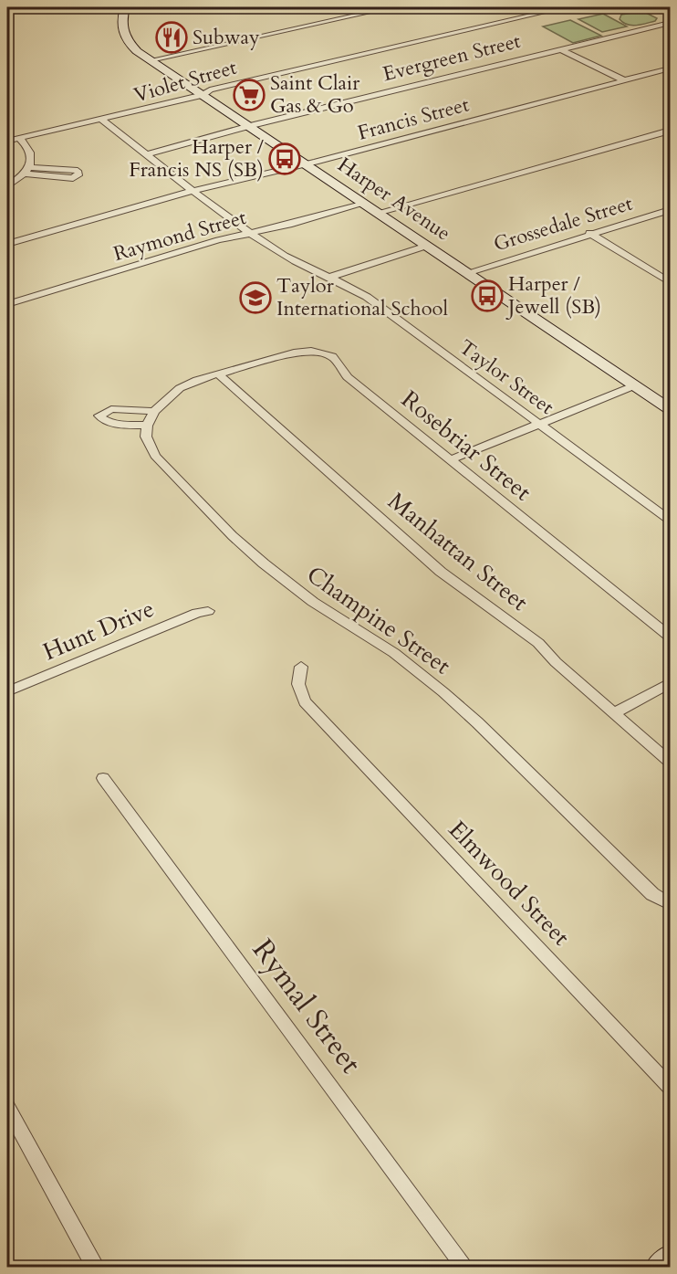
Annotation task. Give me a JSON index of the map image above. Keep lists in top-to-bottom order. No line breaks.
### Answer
{"streets":{"main road":["Harper Avenue"],"street":["Evergreen Street","Violet Street","Francis Street","Grossedale Street","Raymond Street","Taylor Street","Rosebriar Street","Manhattan Street","Champine Street","Hunt Drive","Elmwood Street","Rymal Street"]},"crossings":[["Evergreen Street","Harper Avenue"],["Evergreen Street","Taylor Street"],["Violet Street","Harper Avenue"],["Violet Street","Taylor Street"],["Francis Street","Harper Avenue"],["Francis Street","Taylor Street"],["Harper Avenue","Grossedale Street"],["Harper Avenue","Raymond Street"],["Raymond Street","Taylor Street"],["Rosebriar Street","Manhattan Street"]],"places":{"restaurant":["Subway"],"supermarket":["Saint Clair Gas & Go"],"bus stop":["Harper / Francis NS (SB)","Harper / Jewell (SB)"],"school or university":["Taylor International School"]}}
